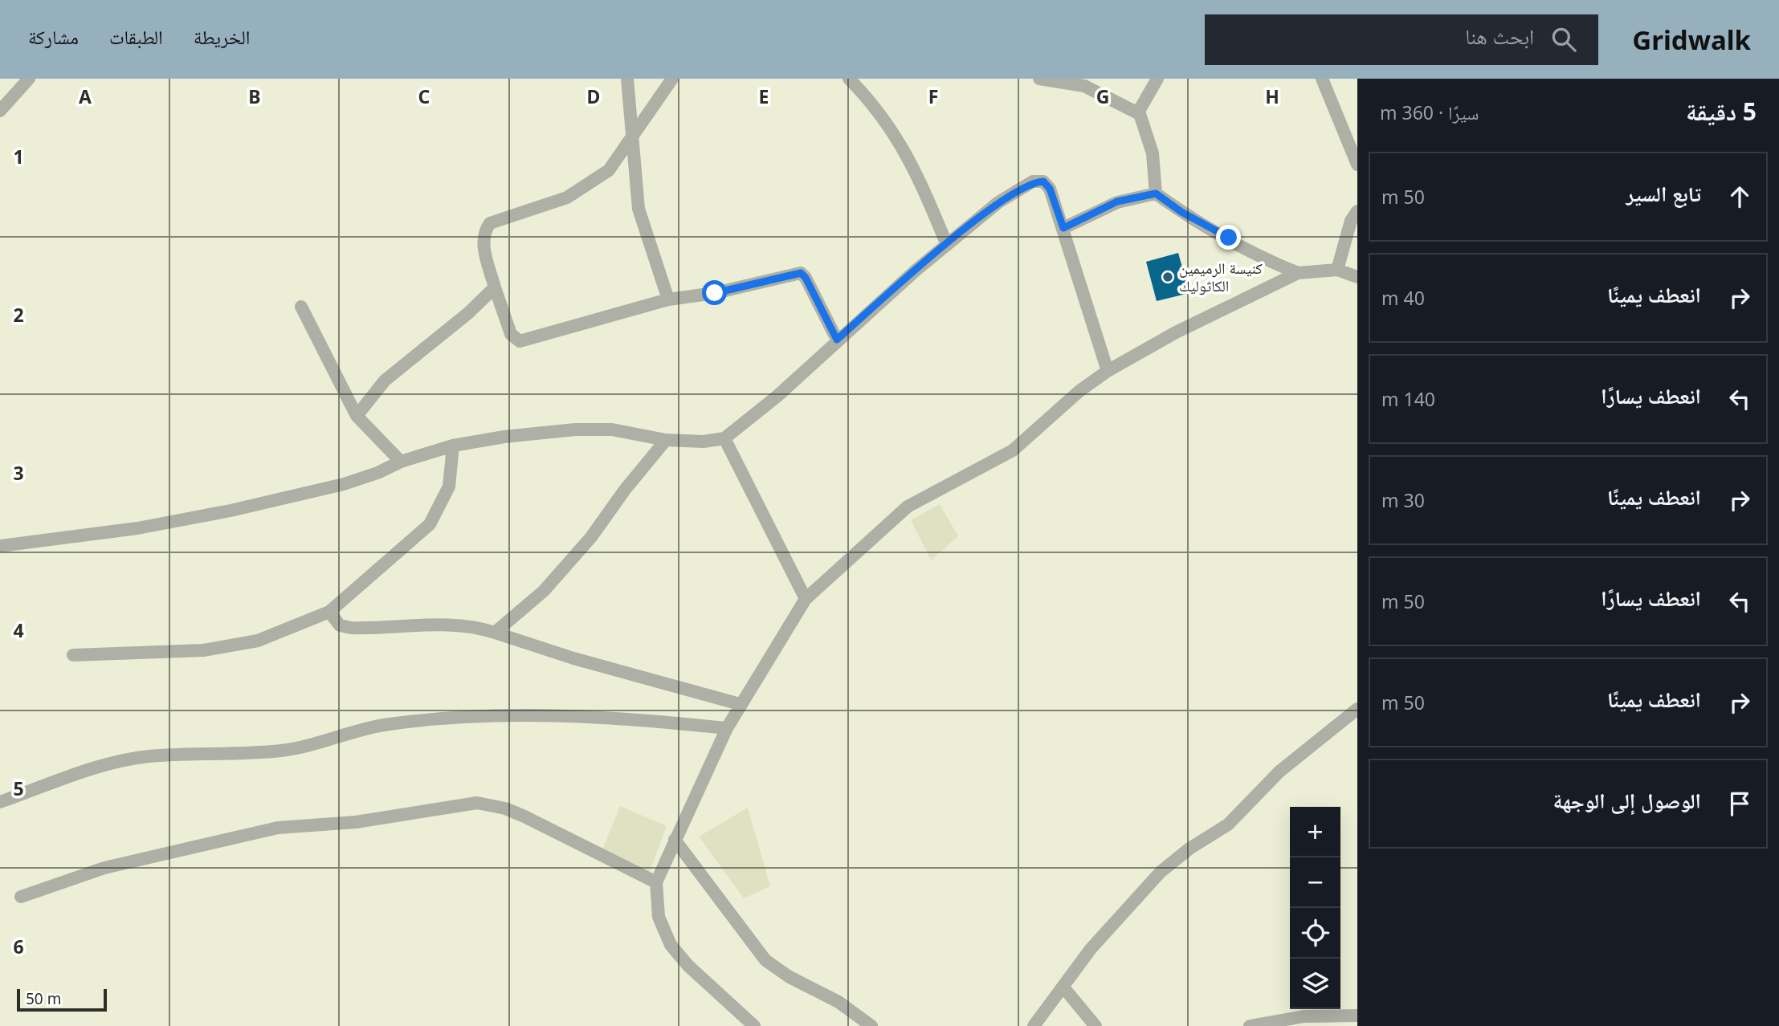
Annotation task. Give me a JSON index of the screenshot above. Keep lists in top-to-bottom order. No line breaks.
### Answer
{"places":["كنيسة الرميمين الكاثوليك"],"scale_bar":"50 m","page":{"header":"Gridwalk","search":"ابحث هنا","nav":["الخريطة","الطبقات","مشاركة"],"heading":["5 دقيقة","سيرًا · 360 m"],"list":[["تابع السير","50 m"],["انعطف يمينًا","40 m"],["انعطف يسارًا","140 m"],["انعطف يمينًا","30 m"],["انعطف يسارًا","50 m"],["انعطف يمينًا","50 m"],"الوصول إلى الوجهة"],"map_buttons":["+","−"],"scale":"50 m"},"grid":{"columns":["A","B","C","D","E","F","G","H"],"rows":["1","2","3","4","5","6"]}}
